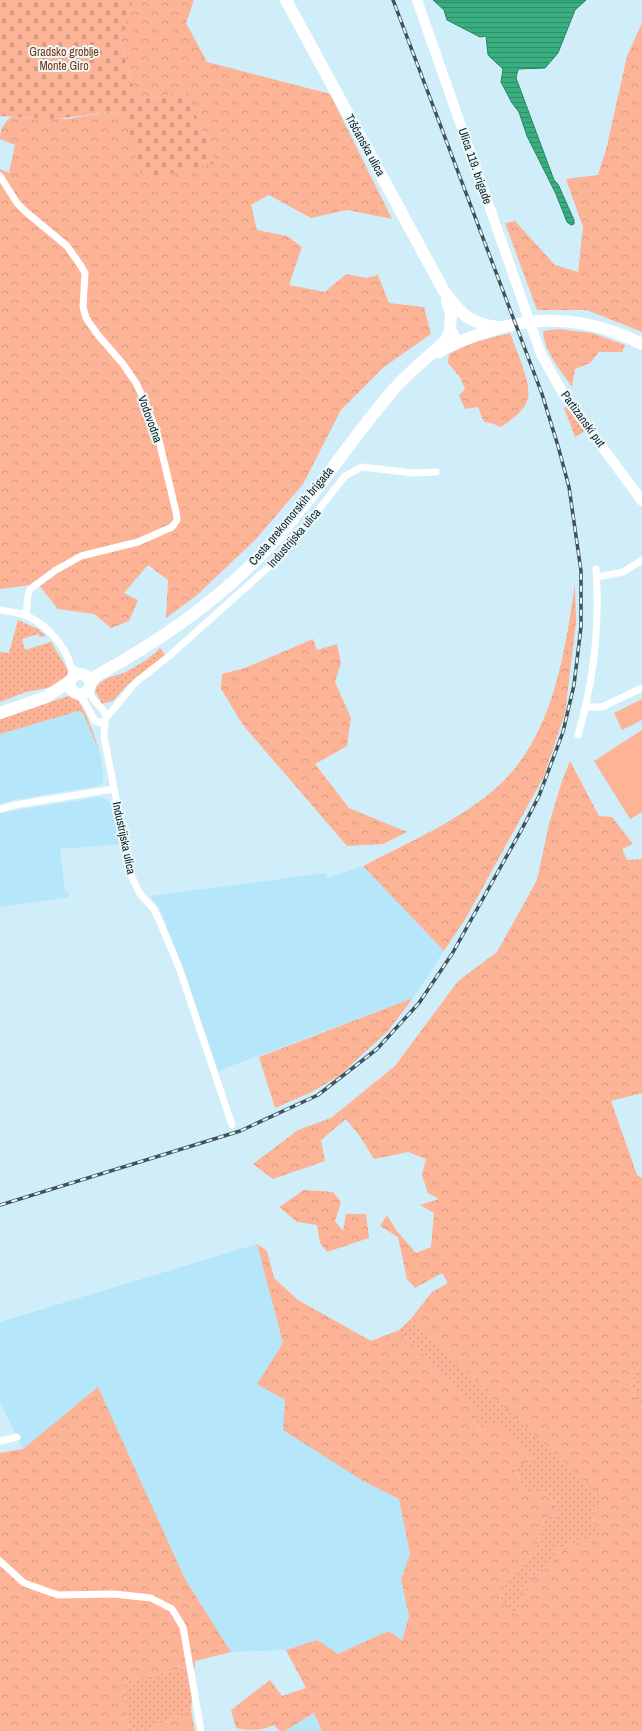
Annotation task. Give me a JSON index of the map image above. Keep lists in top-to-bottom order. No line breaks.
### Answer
{"streets":{"main road":["Tršćanska ulica","Ulica 119. brigade","Partizanski put","Cesta prekomorskih brigada"],"street":["Vodovodna","Industrijska ulica"]},"crossings":[["Ulica 119. brigade","Partizanski put"],["Cesta prekomorskih brigada","Industrijska ulica"]],"parks":["Gradsko groblje Monte Giro"]}
